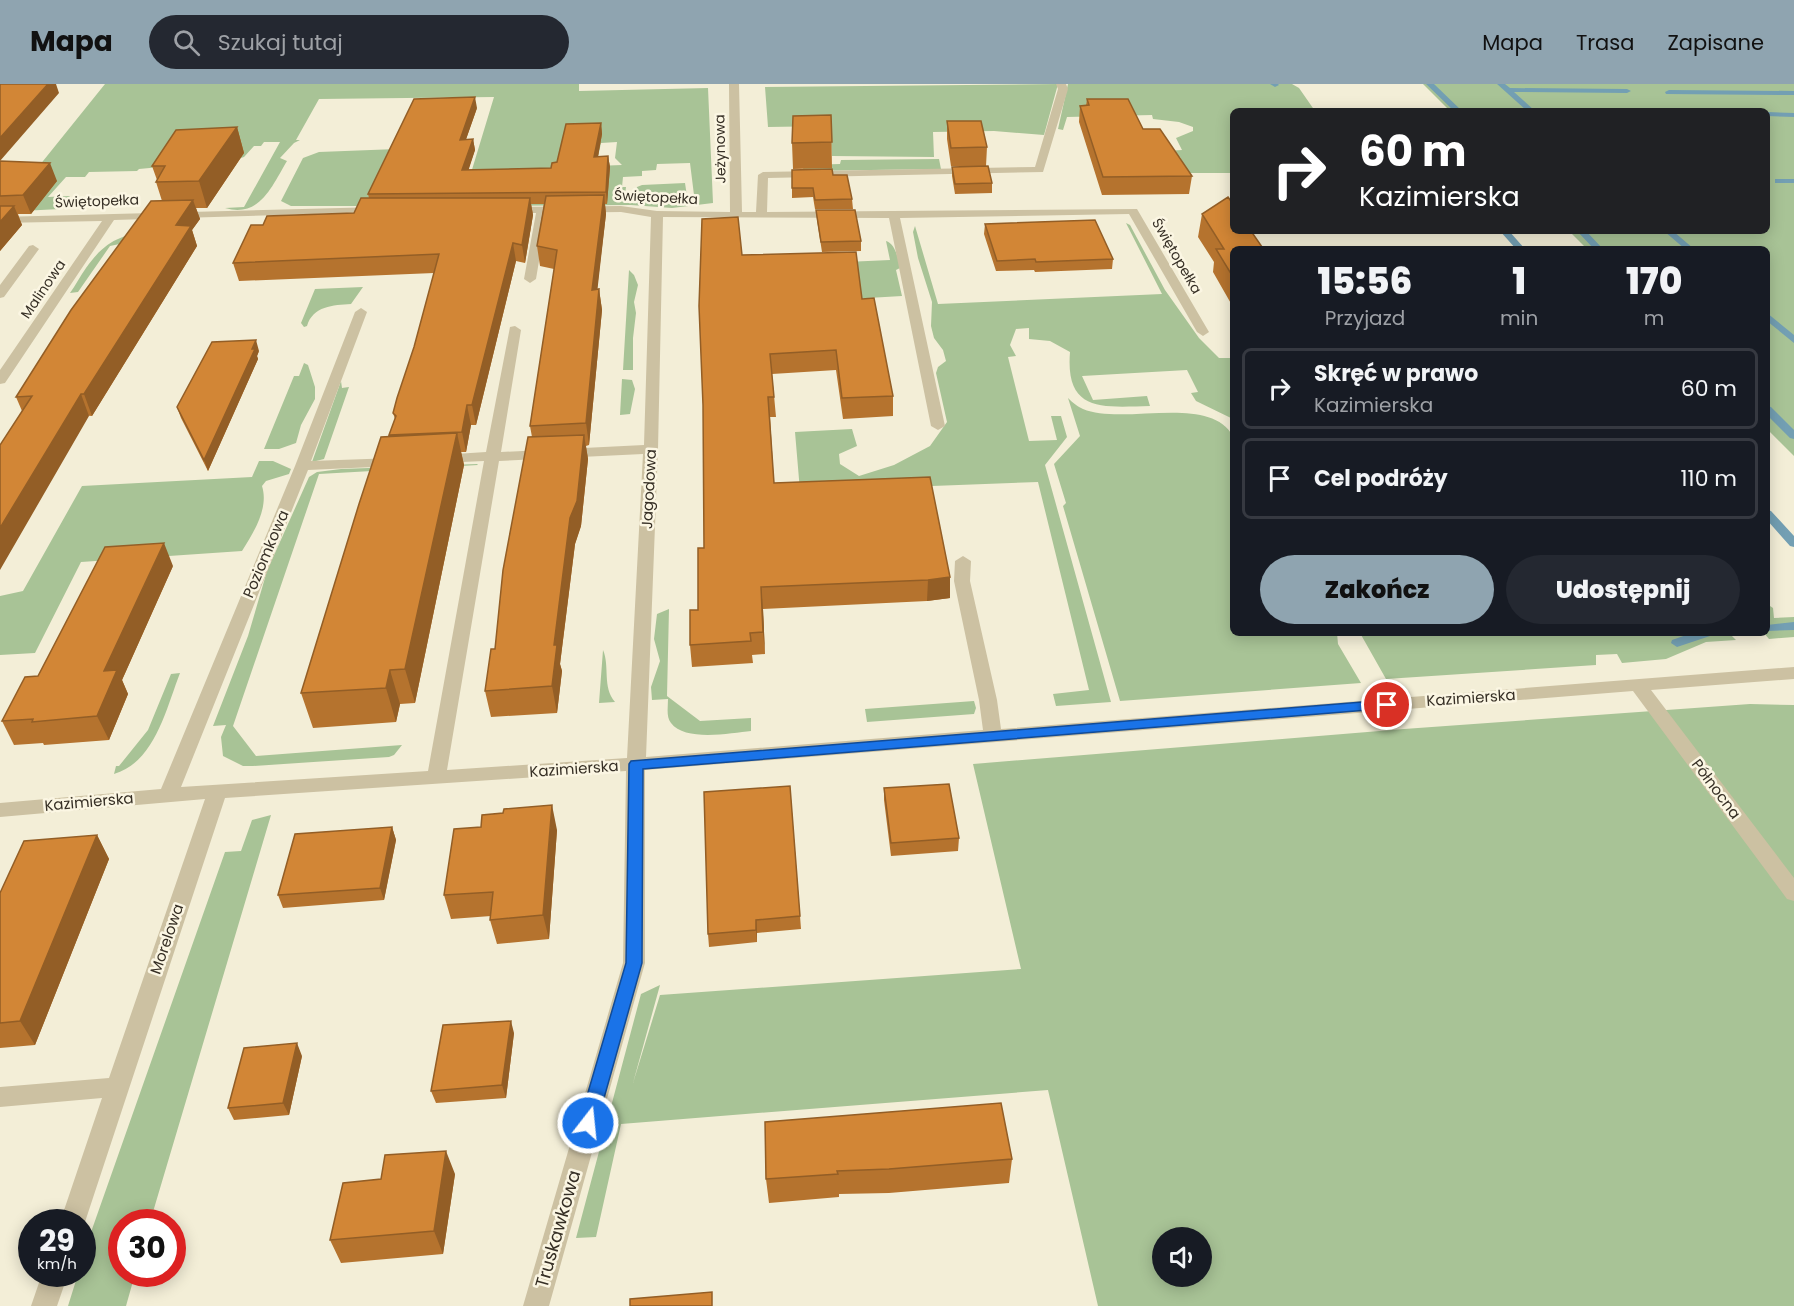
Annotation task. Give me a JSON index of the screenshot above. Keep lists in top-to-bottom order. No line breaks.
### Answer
{"streets":{"street":["Jeżynowa","Świętopełka","Malinowa","Jagodowa","Poziomkowa","Kazimierska","Północna","Morelowa","Truskawkowa"]},"crossings":[["Jeżynowa","Świętopełka"],["Świętopełka","Malinowa"],["Świętopełka","Jagodowa"],["Jagodowa","Kazimierska"],["Jagodowa","Truskawkowa"],["Poziomkowa","Kazimierska"],["Kazimierska","Północna"],["Kazimierska","Morelowa"],["Kazimierska","Truskawkowa"]],"page":{"header":"Mapa","search":"Szukaj tutaj","nav":["Mapa","Trasa","Zapisane"],"turn":["60 m","Kazimierska"],"eta":["15:56","Przyjazd","1","min","170","m"],"list":[{"name":"Skręć w prawo","note":"Kazimierska","value":"60 m"},{"name":"Cel podróży","value":"110 m"}],"buttons":["Zakończ","Udostępnij"],"speed":"29 km/h","limit":"30"}}
